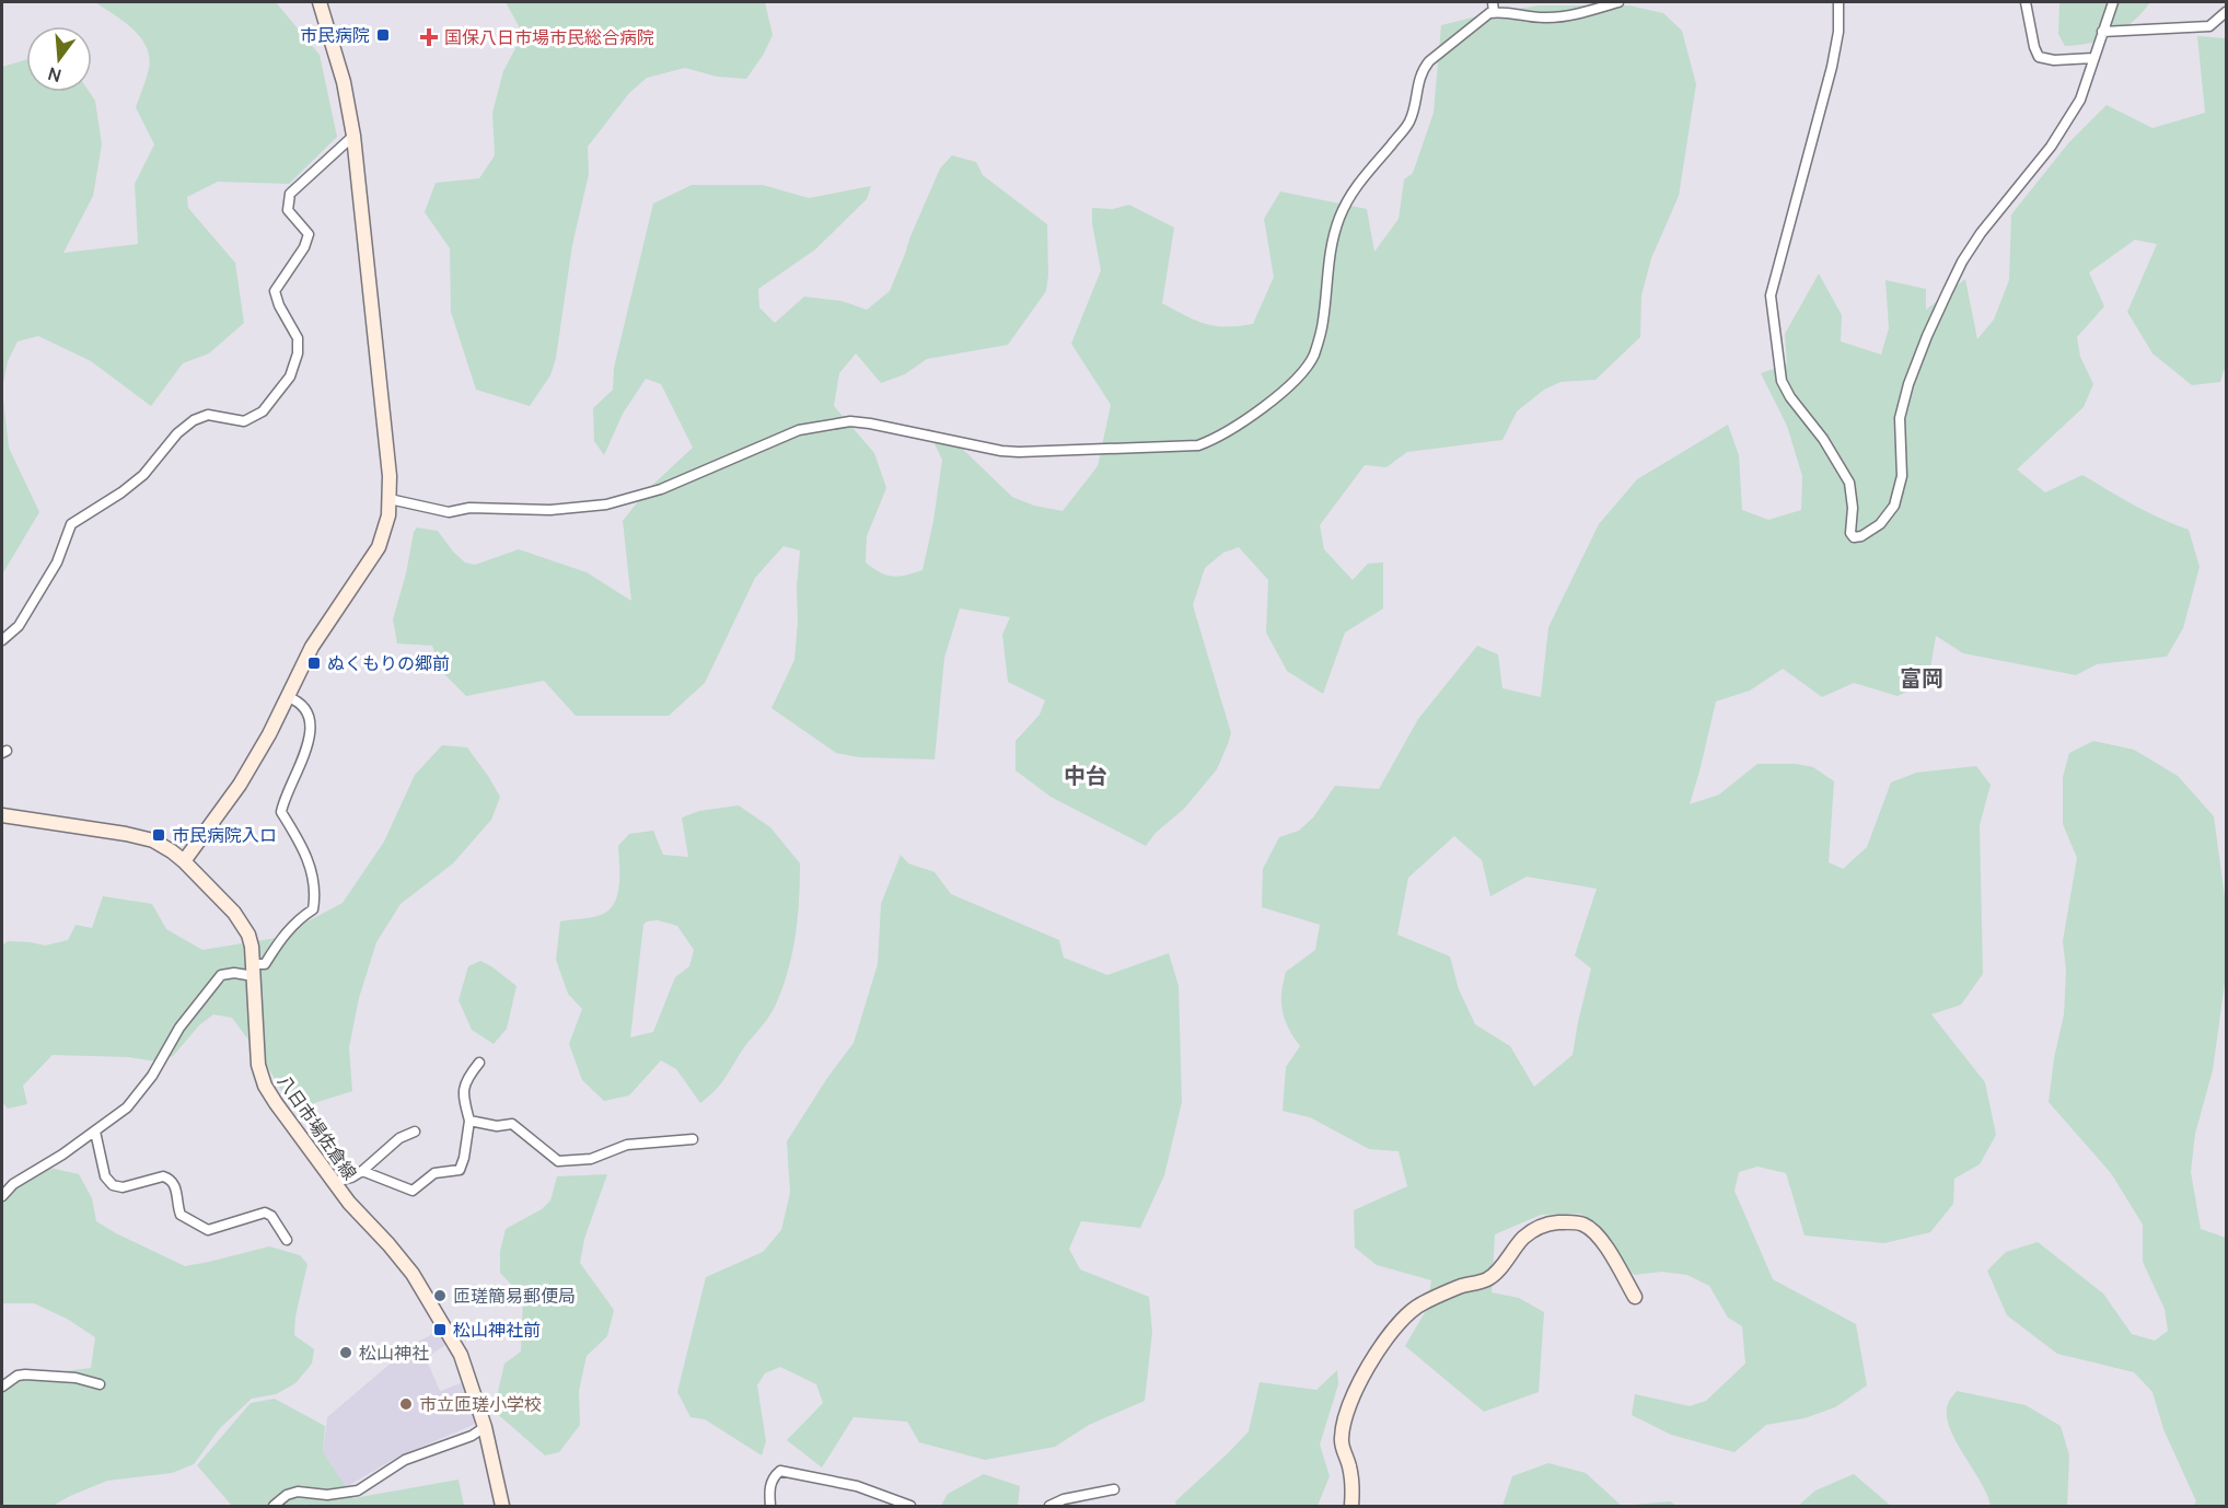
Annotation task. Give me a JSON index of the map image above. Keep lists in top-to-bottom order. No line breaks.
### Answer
{"streets":{"street":["八日市場佐倉線"]},"districts":["富岡","中台"],"places":{"transit":["市民病院","ぬくもりの郷前","市民病院入ロ","松山神社前"],"health":["国保八日市場市民総合病院"],"other":["匝瑳簡易郵便局","松山神社","市立匝瑳小学校"]},"north":"bottom"}
